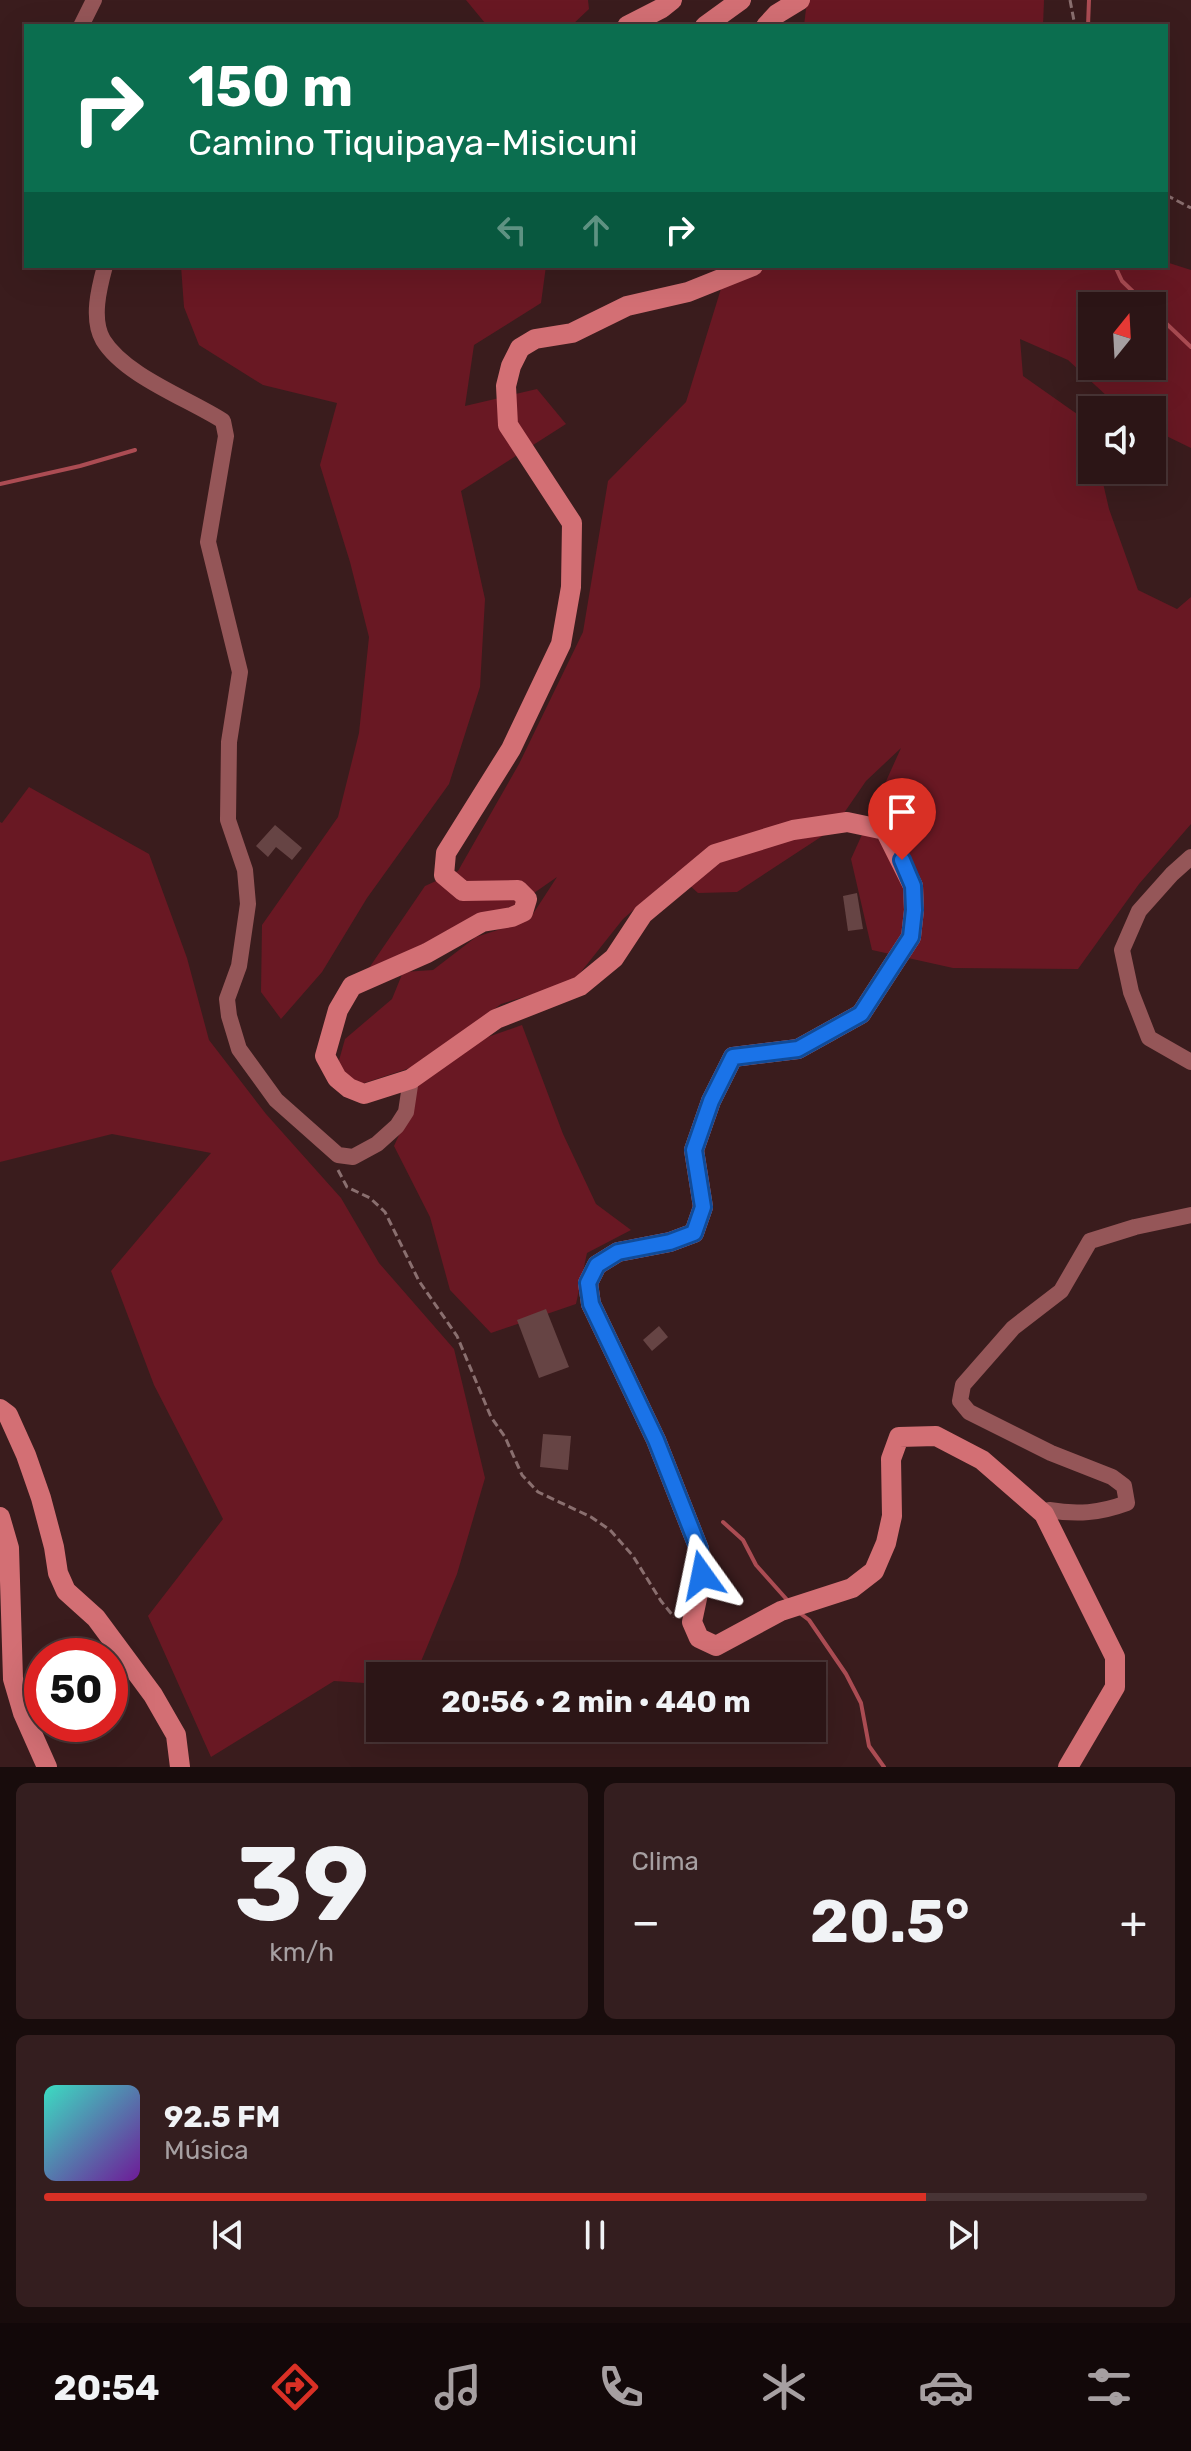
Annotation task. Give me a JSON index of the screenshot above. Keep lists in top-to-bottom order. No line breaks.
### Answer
{"north":"top","page":{"turn":["150 m","Camino Tiquipaya-Misicuni"],"limit":"50","trip":"20:56 · 2 min · 440 m","tile":[["39","km/h"],"Clima"],"heat":["−","20.5°","+"],"song":["92.5 FM","Música"],"tabs":"20:54"}}
